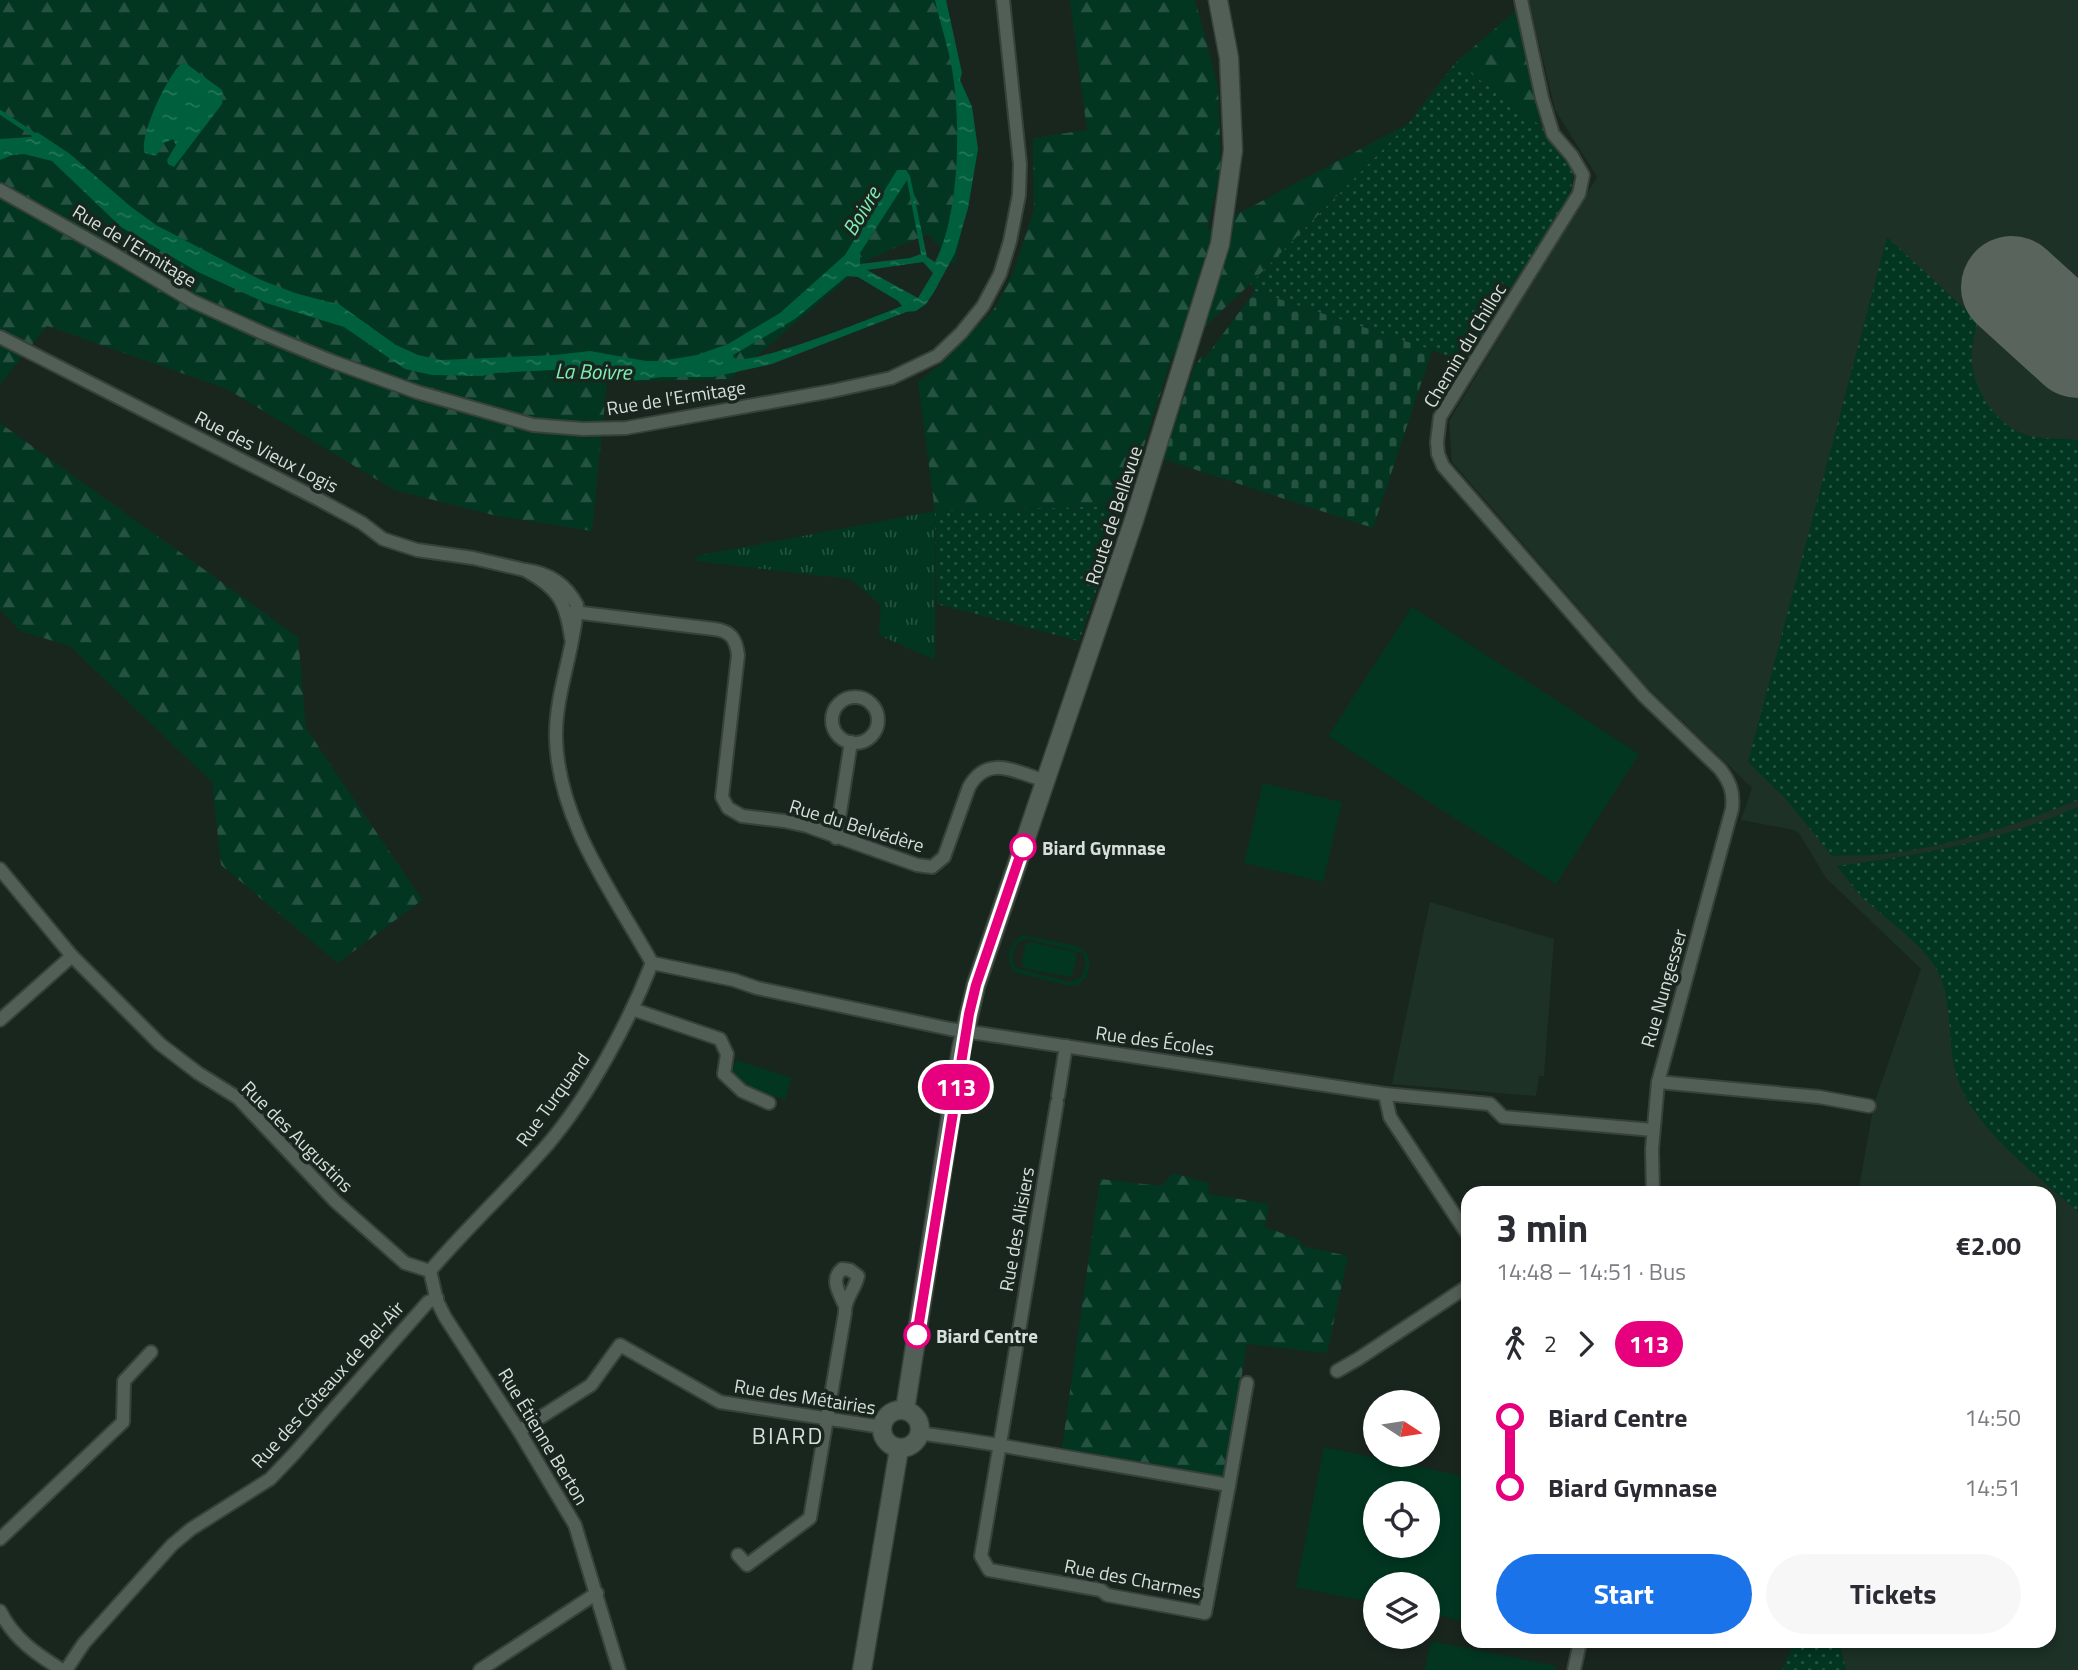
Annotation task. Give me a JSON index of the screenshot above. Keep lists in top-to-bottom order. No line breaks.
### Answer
{"streets":{"street":["Rue de l’Ermitage","Chemin du Chilloc","Rue des Vieux Logis","Route de Bellevue","Rue du Belvédère","Rue Nungesser","Rue des Écoles","Rue Turquand","Rue des Augustins","Rue des Alisiers","Rue des Côteaux de Bel-Air","Rue des Métairies","Rue Étienne Berton","Rue des Charmes"]},"crossings":[["Chemin du Chilloc","Rue Nungesser"],["Rue des Vieux Logis","Rue du Belvédère"],["Route de Bellevue","Rue du Belvédère"],["Route de Bellevue","Rue des Écoles"],["Route de Bellevue","Rue des Métairies"],["Rue Nungesser","Rue des Écoles"],["Rue des Écoles","Rue Turquand"],["Rue des Écoles","Rue des Alisiers"],["Rue Turquand","Rue des Augustins"],["Rue Turquand","Rue Étienne Berton"],["Rue des Augustins","Rue Étienne Berton"],["Rue des Alisiers","Rue des Charmes"],["Rue des Côteaux de Bel-Air","Rue Étienne Berton"],["Rue des Métairies","Rue Étienne Berton"]],"districts":["BIARD"],"water":["Boivre","La Boivre"],"places":["Biard Gymnase","Biard Centre"],"lines":["bus line 113"],"north":"right","page":{"on_map":"113","heading":["3 min","14:48 – 14:51 · Bus","€2.00"],"legs":["2","113"],"list":[{"name":"Biard Centre","value":"14:50"},{"name":"Biard Gymnase","value":"14:51"}],"buttons":["Start","Tickets"]}}
